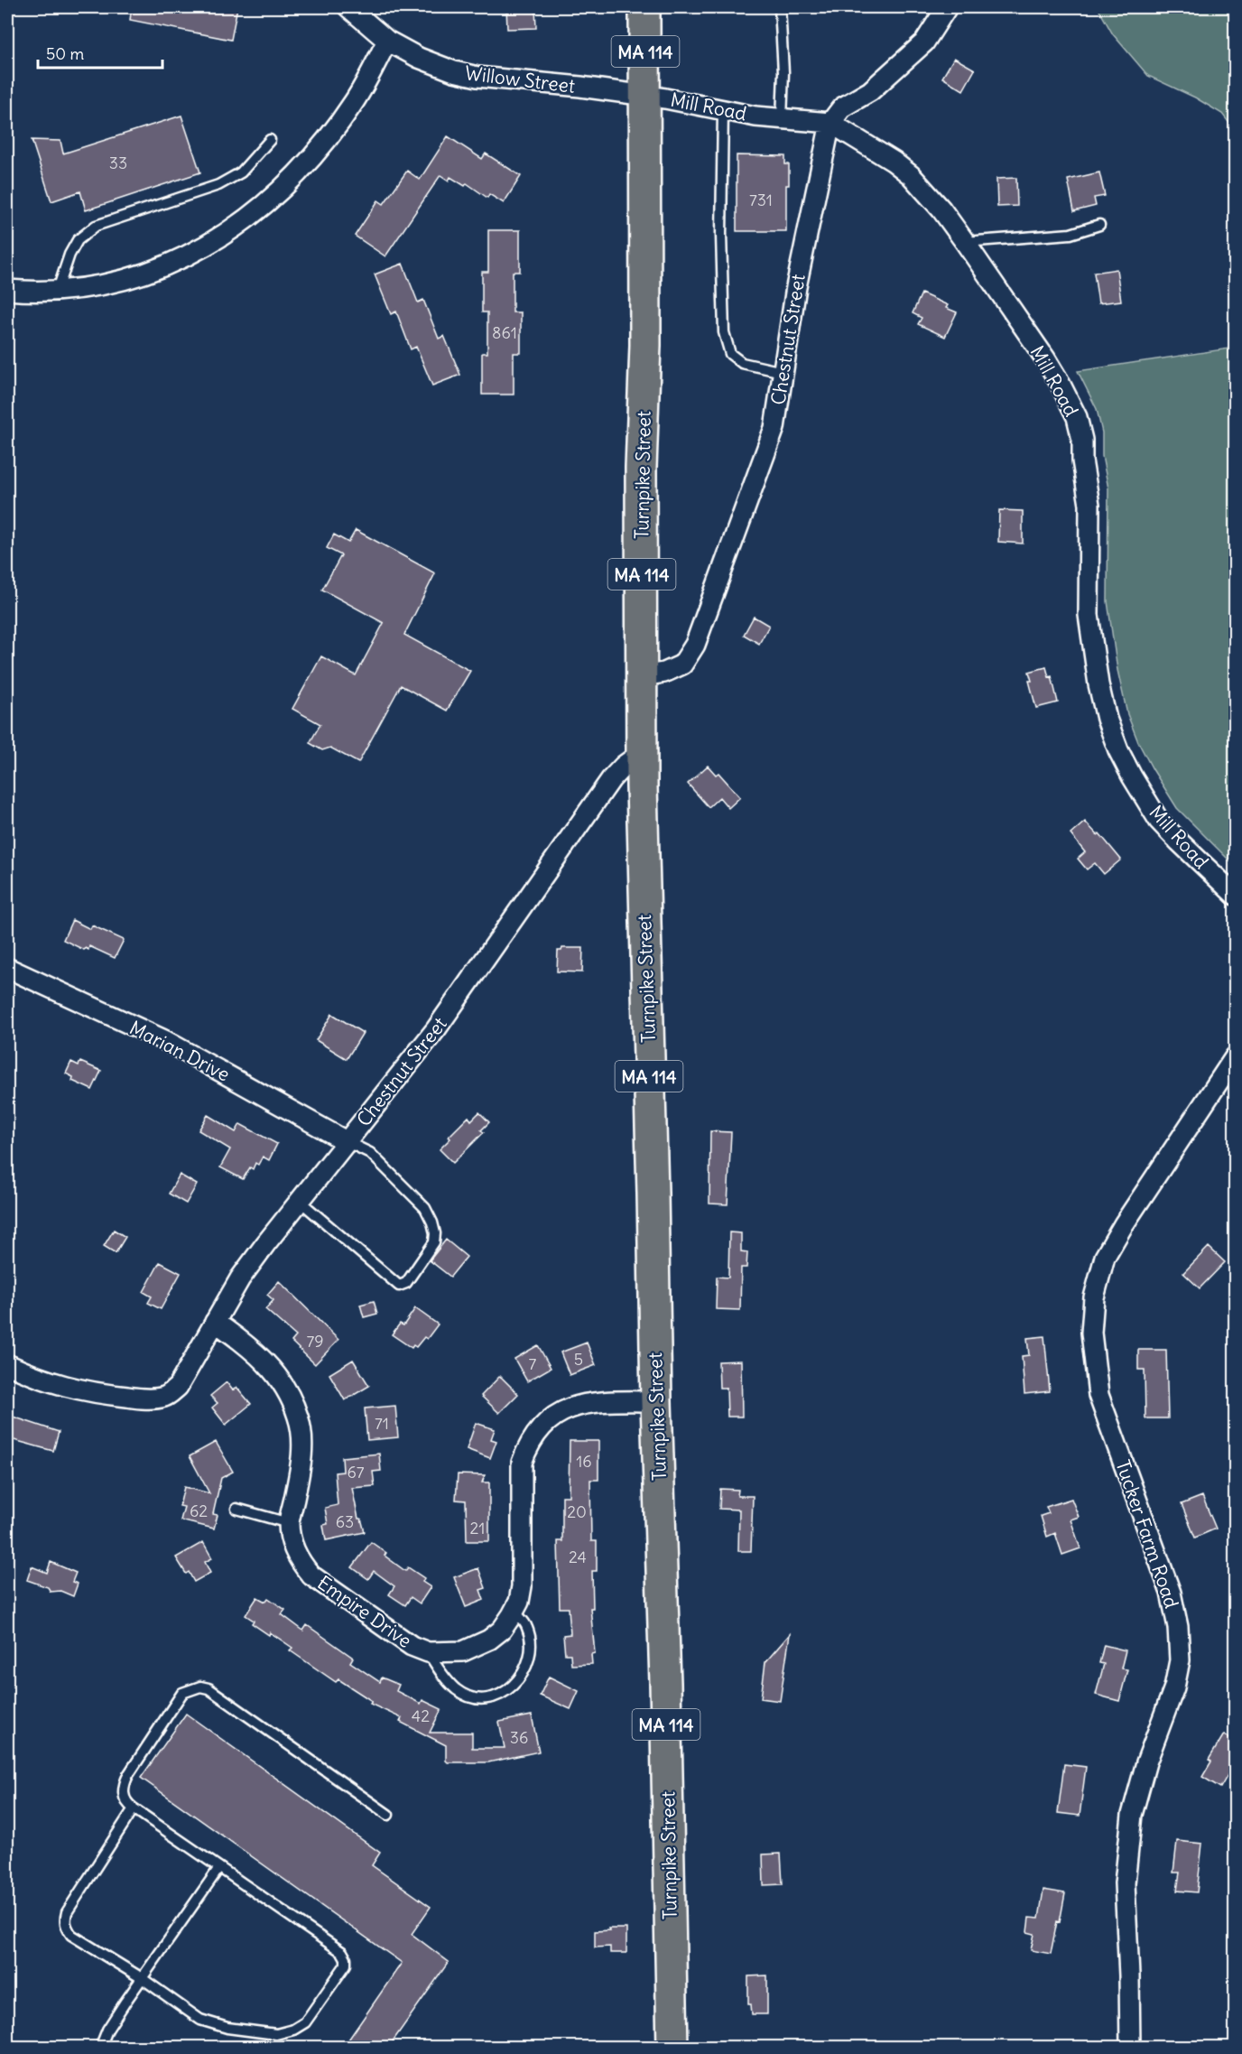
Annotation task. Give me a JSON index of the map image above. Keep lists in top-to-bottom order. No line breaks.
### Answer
{"streets":{"highway":["MA 114","Turnpike Street"],"street":["Willow Street","Mill Road","Chestnut Street","Marian Drive","Tucker Farm Road","Empire Drive"]},"crossings":[["Willow Street","Mill Road"],["Willow Street","Turnpike Street"],["Mill Road","Chestnut Street"],["Mill Road","Turnpike Street"],["Chestnut Street","Turnpike Street"],["Chestnut Street","Marian Drive"],["Chestnut Street","Empire Drive"],["Turnpike Street","Empire Drive"]],"house_numbers":["33","731","861","79","5","7","71","16","67","62","20","63","21","24","42","36"],"scale_bar":"50 m"}
